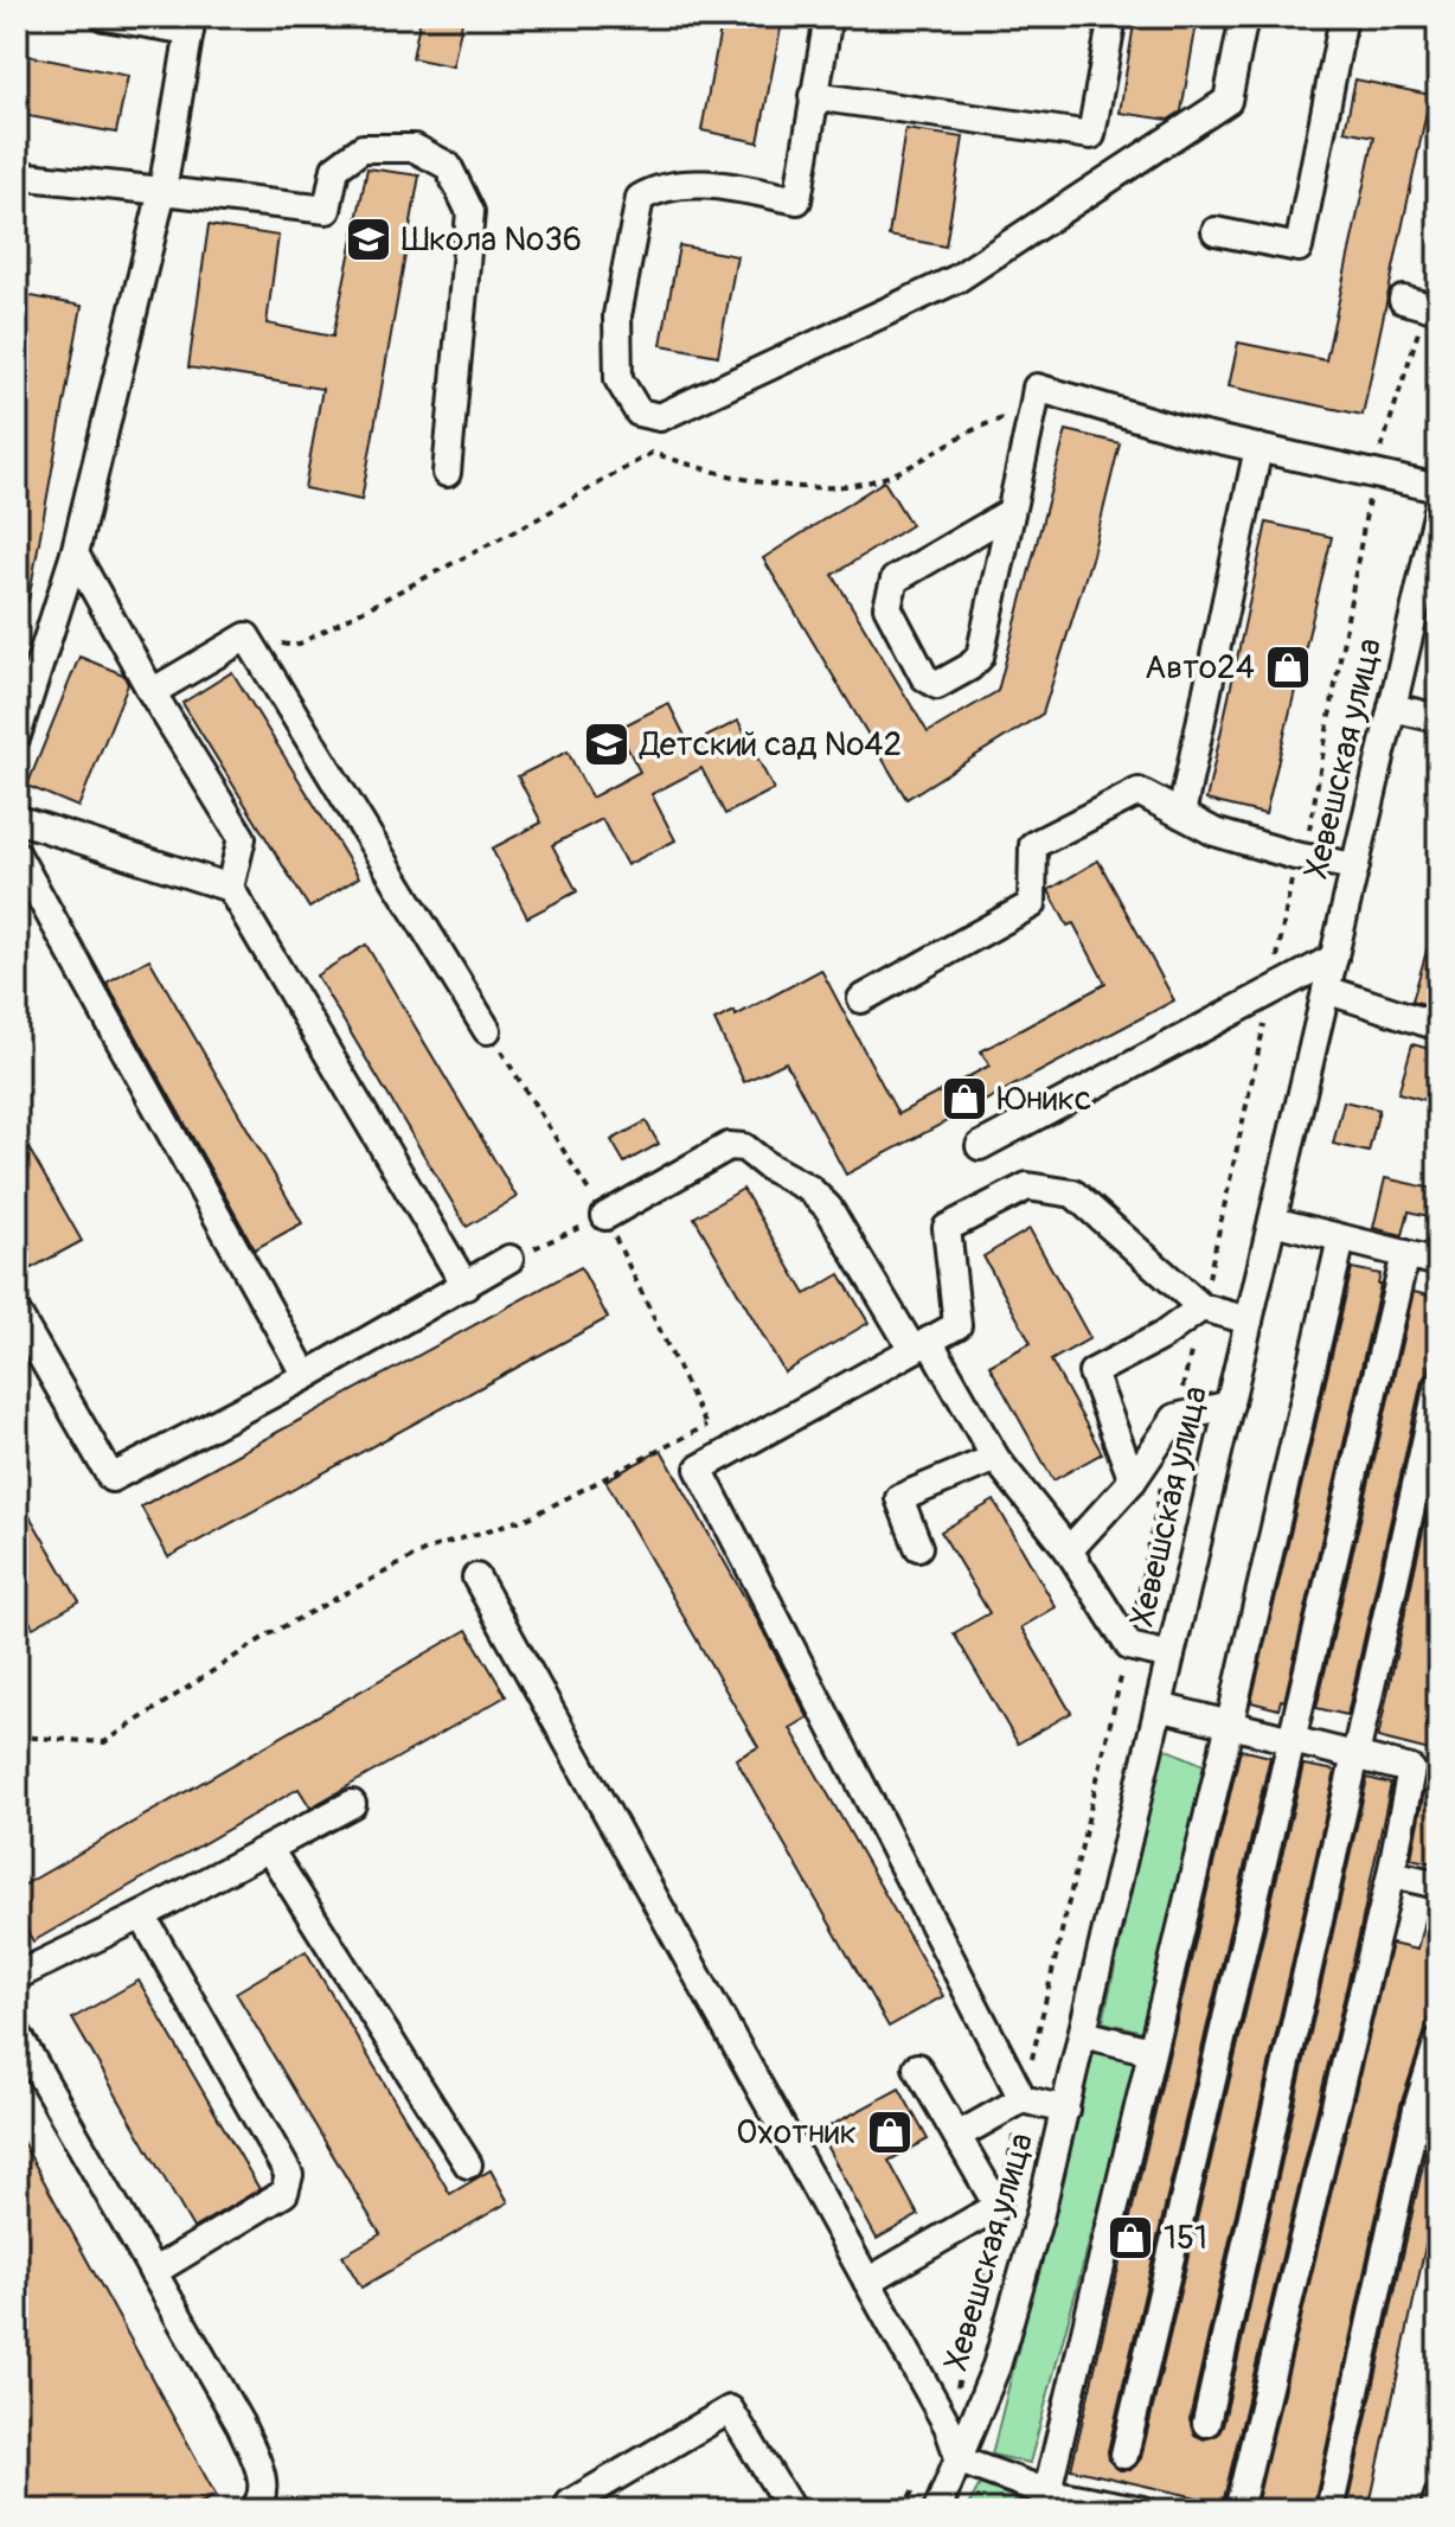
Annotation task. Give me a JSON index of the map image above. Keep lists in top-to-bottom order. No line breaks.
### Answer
{"streets":{"street":["Хевешская улица"]},"places":{"school or university":["Школа №36","Детский сад №42"],"shop":["Авто24","Юникс","Охотник","151"]}}
